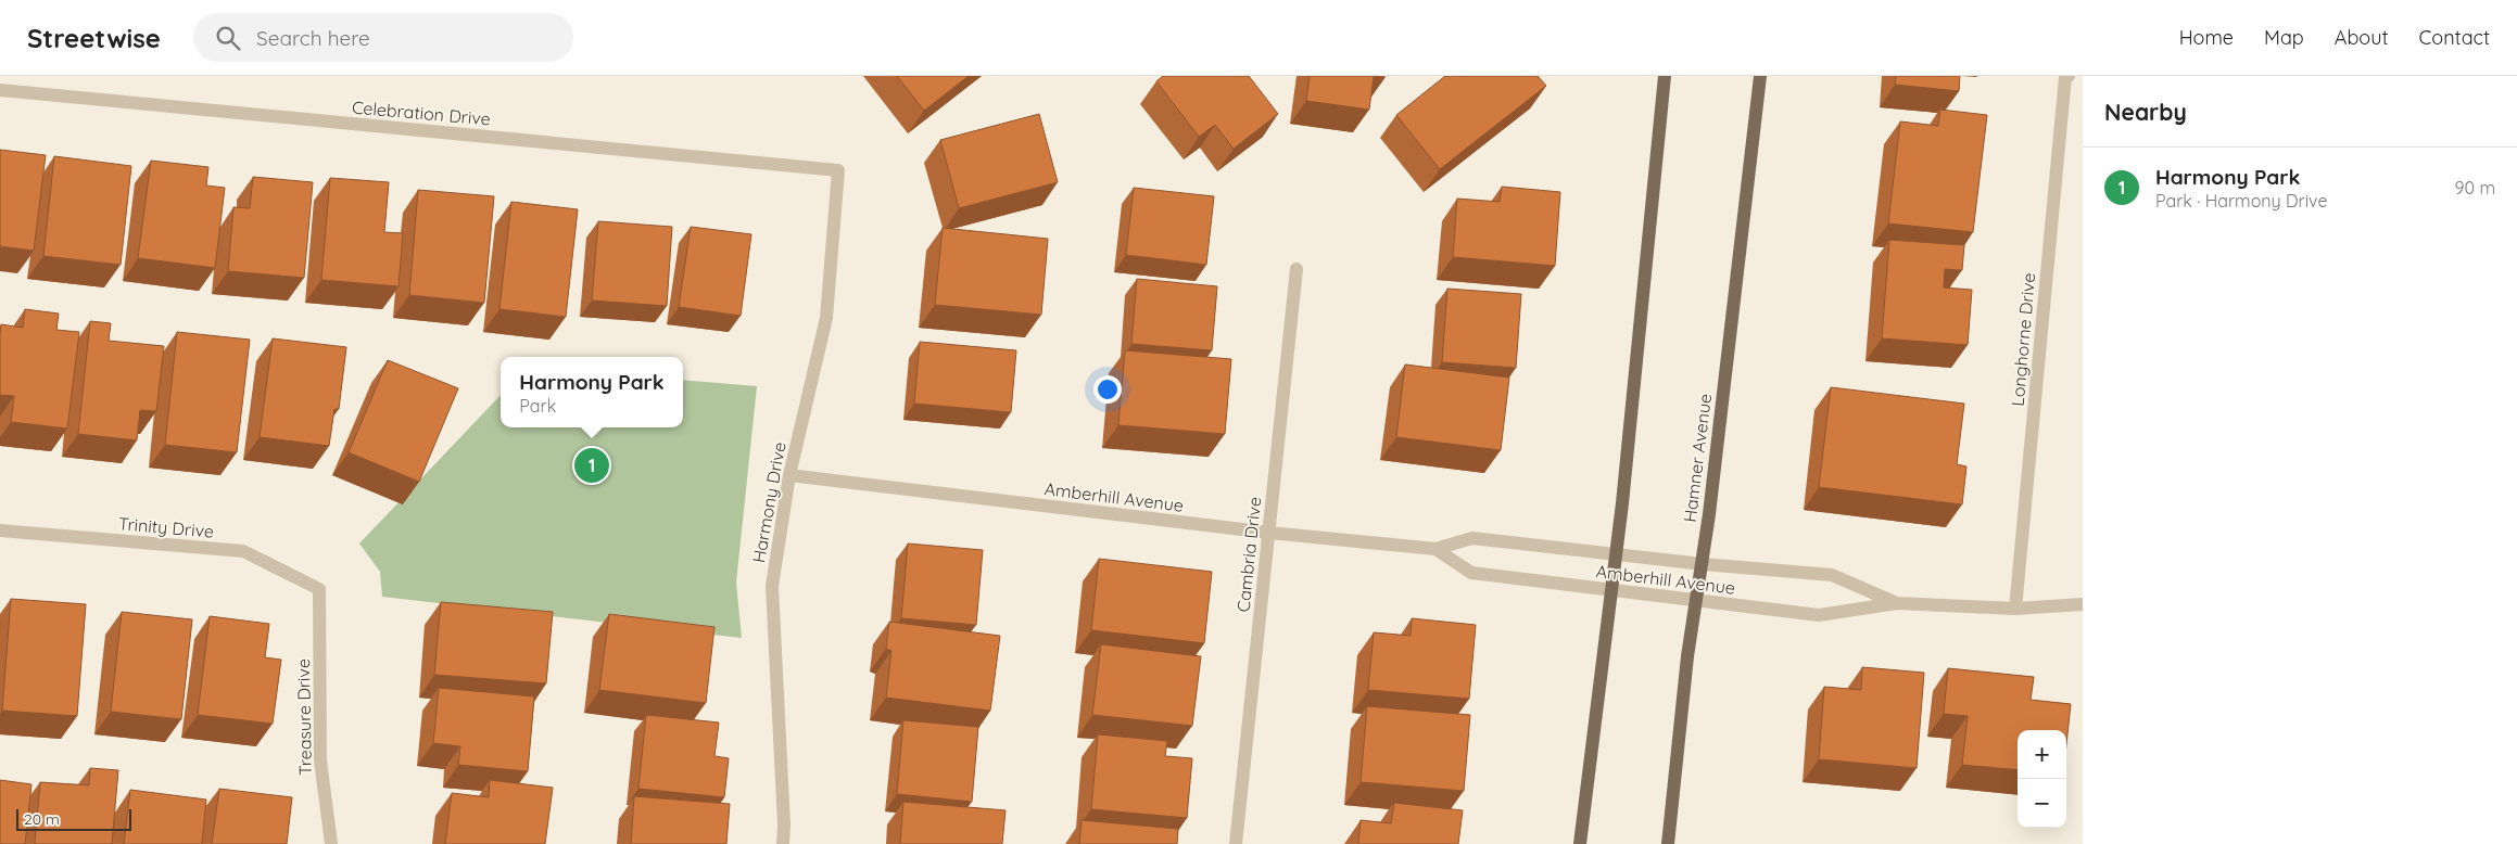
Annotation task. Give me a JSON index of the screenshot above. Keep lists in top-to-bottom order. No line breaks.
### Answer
{"streets":{"main road":["Hamner Avenue"],"street":["Celebration Drive","Longhorne Drive","Amberhill Avenue","Harmony Drive","Trinity Drive","Cambria Drive","Treasure Drive"]},"crossings":[["Celebration Drive","Harmony Drive"],["Longhorne Drive","Amberhill Avenue"],["Hamner Avenue","Amberhill Avenue"],["Amberhill Avenue","Harmony Drive"],["Amberhill Avenue","Cambria Drive"],["Trinity Drive","Treasure Drive"]],"scale_bar":"20 m","page":{"header":"Streetwise","search":"Search here","nav":["Home","Map","About","Contact"],"heading":"Nearby","list":[{"mark":"1","name":"Harmony Park","note":"Park · Harmony Drive","value":"90 m"}],"popup":["Harmony Park","Park"],"pins":"1","map_buttons":["+","−"],"scale":"20 m"}}
